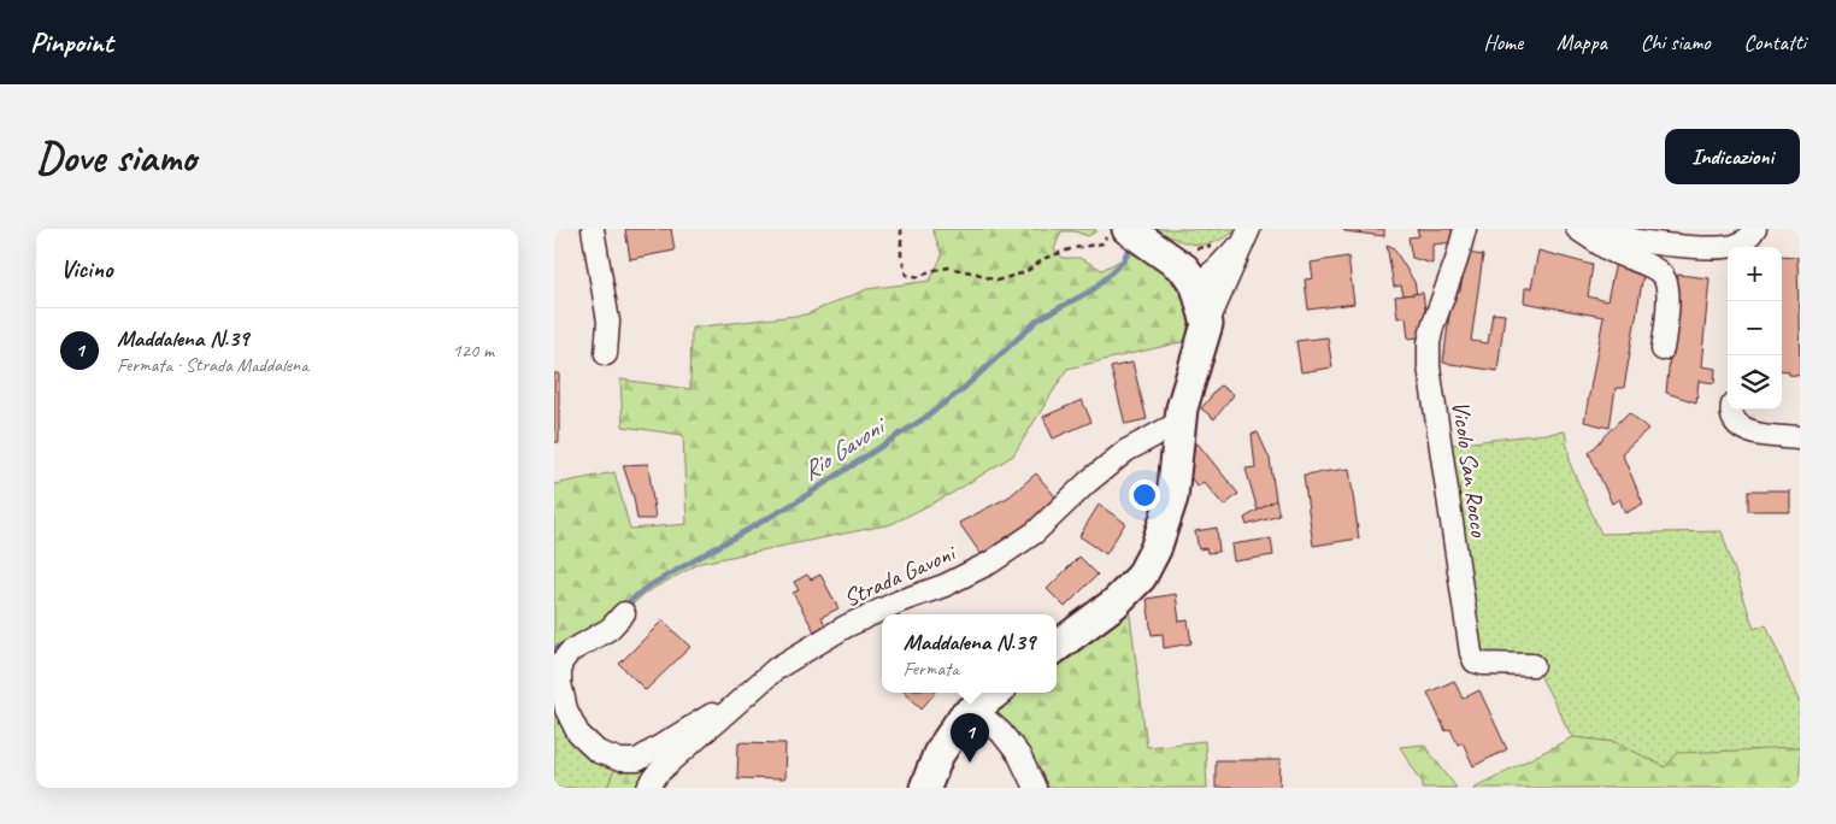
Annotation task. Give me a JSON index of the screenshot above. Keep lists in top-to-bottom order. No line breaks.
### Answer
{"streets":{"street":["Vicolo San Rocco","Strada Gavoni"]},"water":["Rio Gavoni"],"page":{"header":"Pinpoint","nav":["Home","Mappa","Chi siamo","Contatti"],"buttons":"Indicazioni","title":"Dove siamo","heading":"Vicino","map_buttons":["+","−"],"list":[{"mark":"1","name":"Maddalena N.39","note":"Fermata · Strada Maddalena","value":"120 m"}],"popup":["Maddalena N.39","Fermata"],"pins":"1"}}
